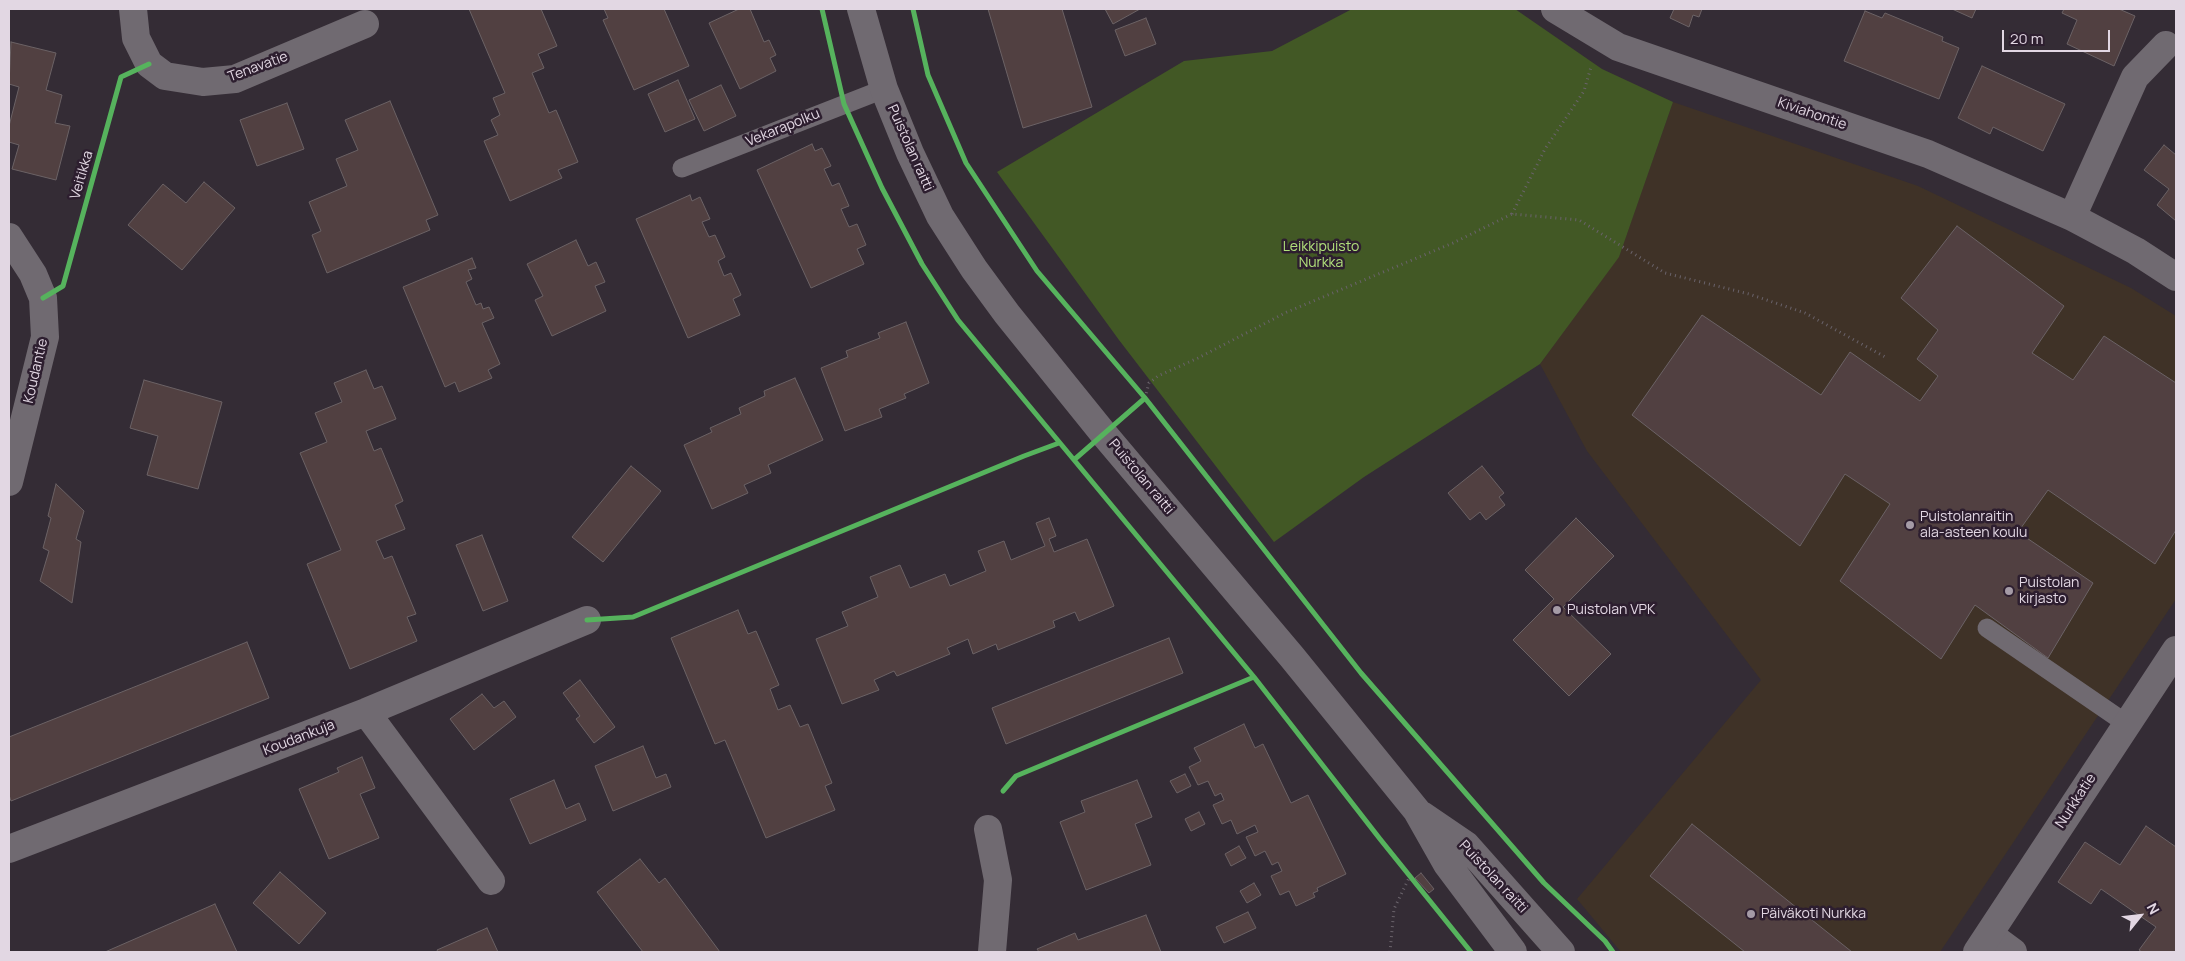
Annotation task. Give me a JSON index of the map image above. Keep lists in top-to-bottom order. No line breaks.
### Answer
{"streets":{"street":["Tenavatie","Kiviahontie","Puistolan raitti","Koudantie","Koudankuja","Nurkkatie"],"lane":["Vekarapolku"],"cycle path":["Veitikka"]},"crossings":[["Vekarapolku","Puistolan raitti"]],"parks":["Leikkipuisto Nurkka"],"places":["Puistolanraitin ala-asteen koulu","Puistolan kirjasto","Puistolan VPK","Päiväkoti Nurkka"],"scale_bar":"20 m","north":"top right"}
